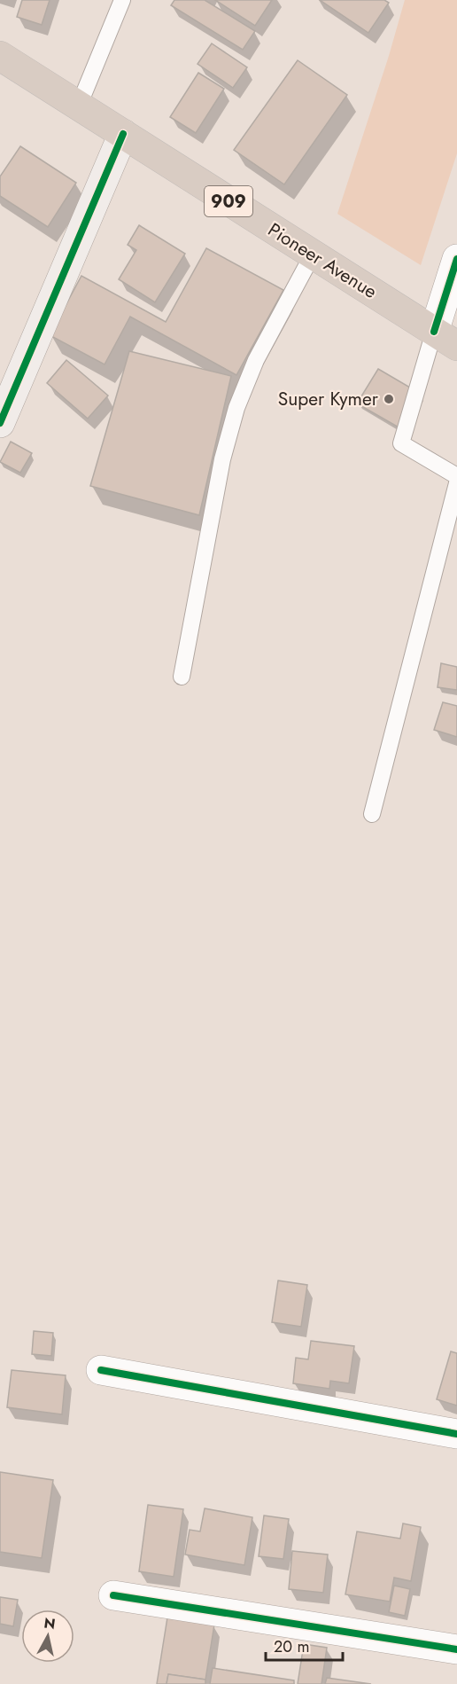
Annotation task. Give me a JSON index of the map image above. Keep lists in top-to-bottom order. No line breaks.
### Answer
{"streets":{"highway":["909","Pioneer Avenue"]},"places":["Super Kymer"],"scale_bar":"20 m","north":"top"}
